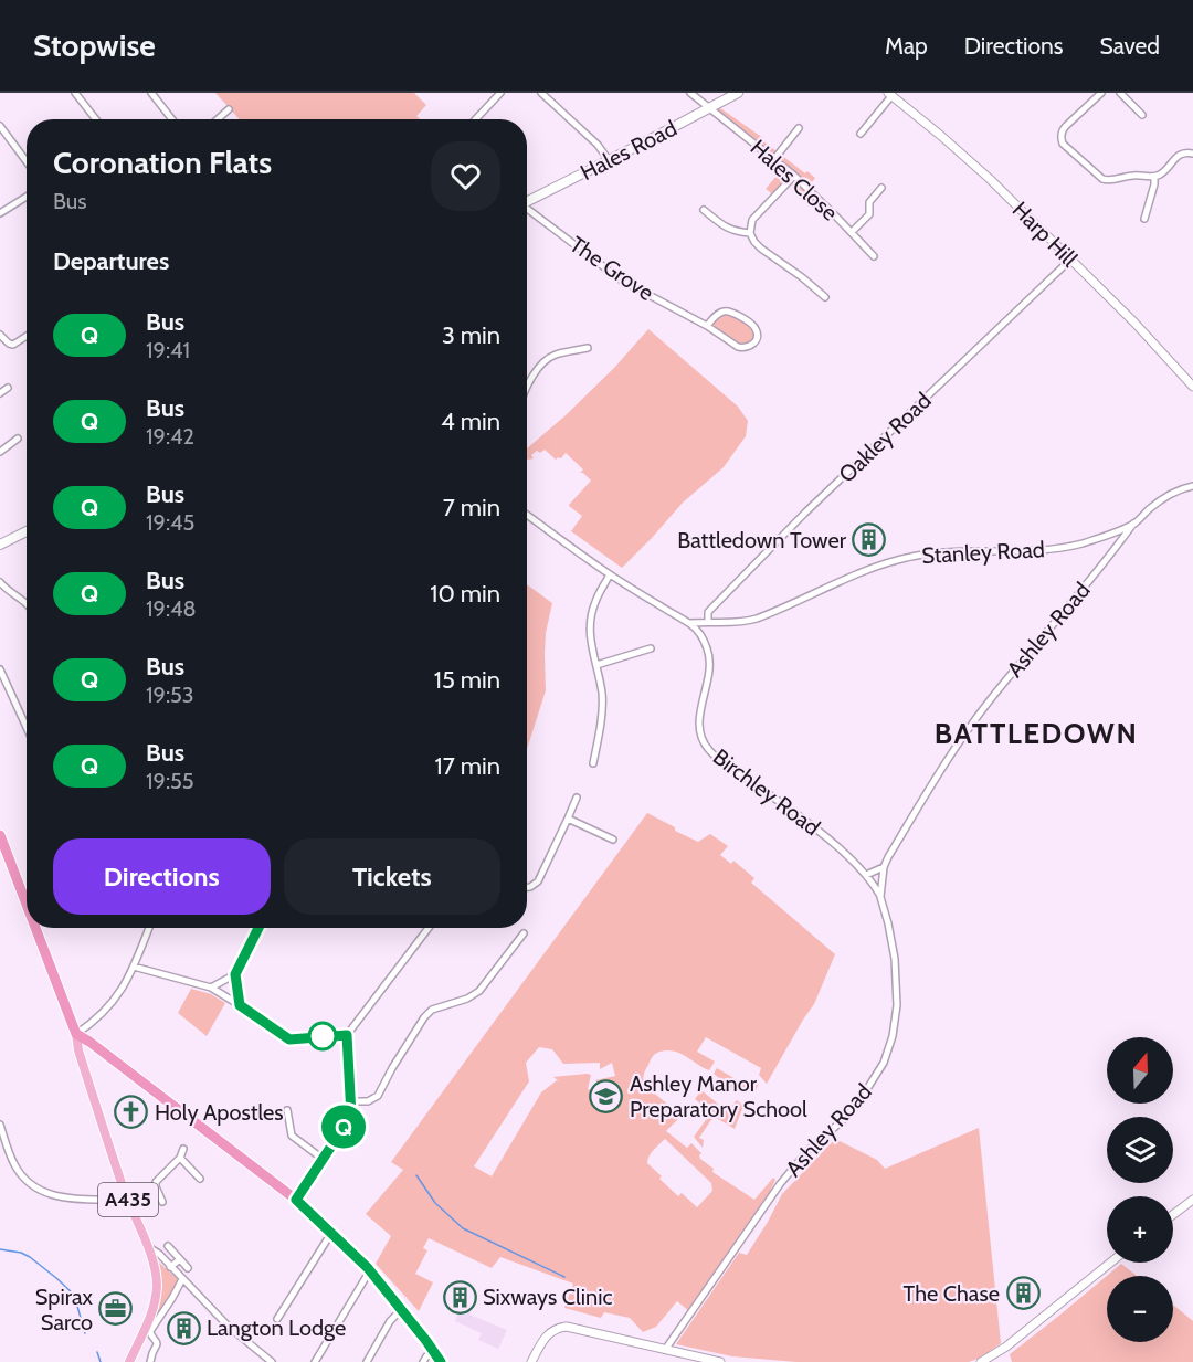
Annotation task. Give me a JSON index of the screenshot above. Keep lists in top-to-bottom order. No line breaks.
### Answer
{"streets":{"main road":["Hales Road","A435"],"street":["Hales Close","Harp Hill","The Grove","Oakley Road","Stanley Road","Ashley Road","Birchley Road"]},"crossings":[["Hales Road","Hales Close"],["Harp Hill","Oakley Road"],["Oakley Road","Stanley Road"],["Stanley Road","Ashley Road"],["Stanley Road","Birchley Road"],["Ashley Road","Birchley Road"]],"districts":["BATTLEDOWN"],"places":{"building":["Battledown Tower","The Chase","Sixways Clinic","Langton Lodge"],"school or university":["Ashley Manor Preparatory School"],"church":["Holy Apostles"],"office":["Spirax Sarco"]},"lines":["bus line Q"],"north":"top","page":{"header":"Stopwise","nav":["Map","Directions","Saved"],"on_map":"Q","heading":[["Coronation Flats","Bus"],"Departures"],"list":[{"mark":"Q","name":"Bus","note":"19:41","value":"3 min"},{"mark":"Q","name":"Bus","note":"19:42","value":"4 min"},{"mark":"Q","name":"Bus","note":"19:45","value":"7 min"},{"mark":"Q","name":"Bus","note":"19:48","value":"10 min"},{"mark":"Q","name":"Bus","note":"19:53","value":"15 min"},{"mark":"Q","name":"Bus","note":"19:55","value":"17 min"}],"buttons":["Directions","Tickets"],"map_buttons":["+","−"]}}
